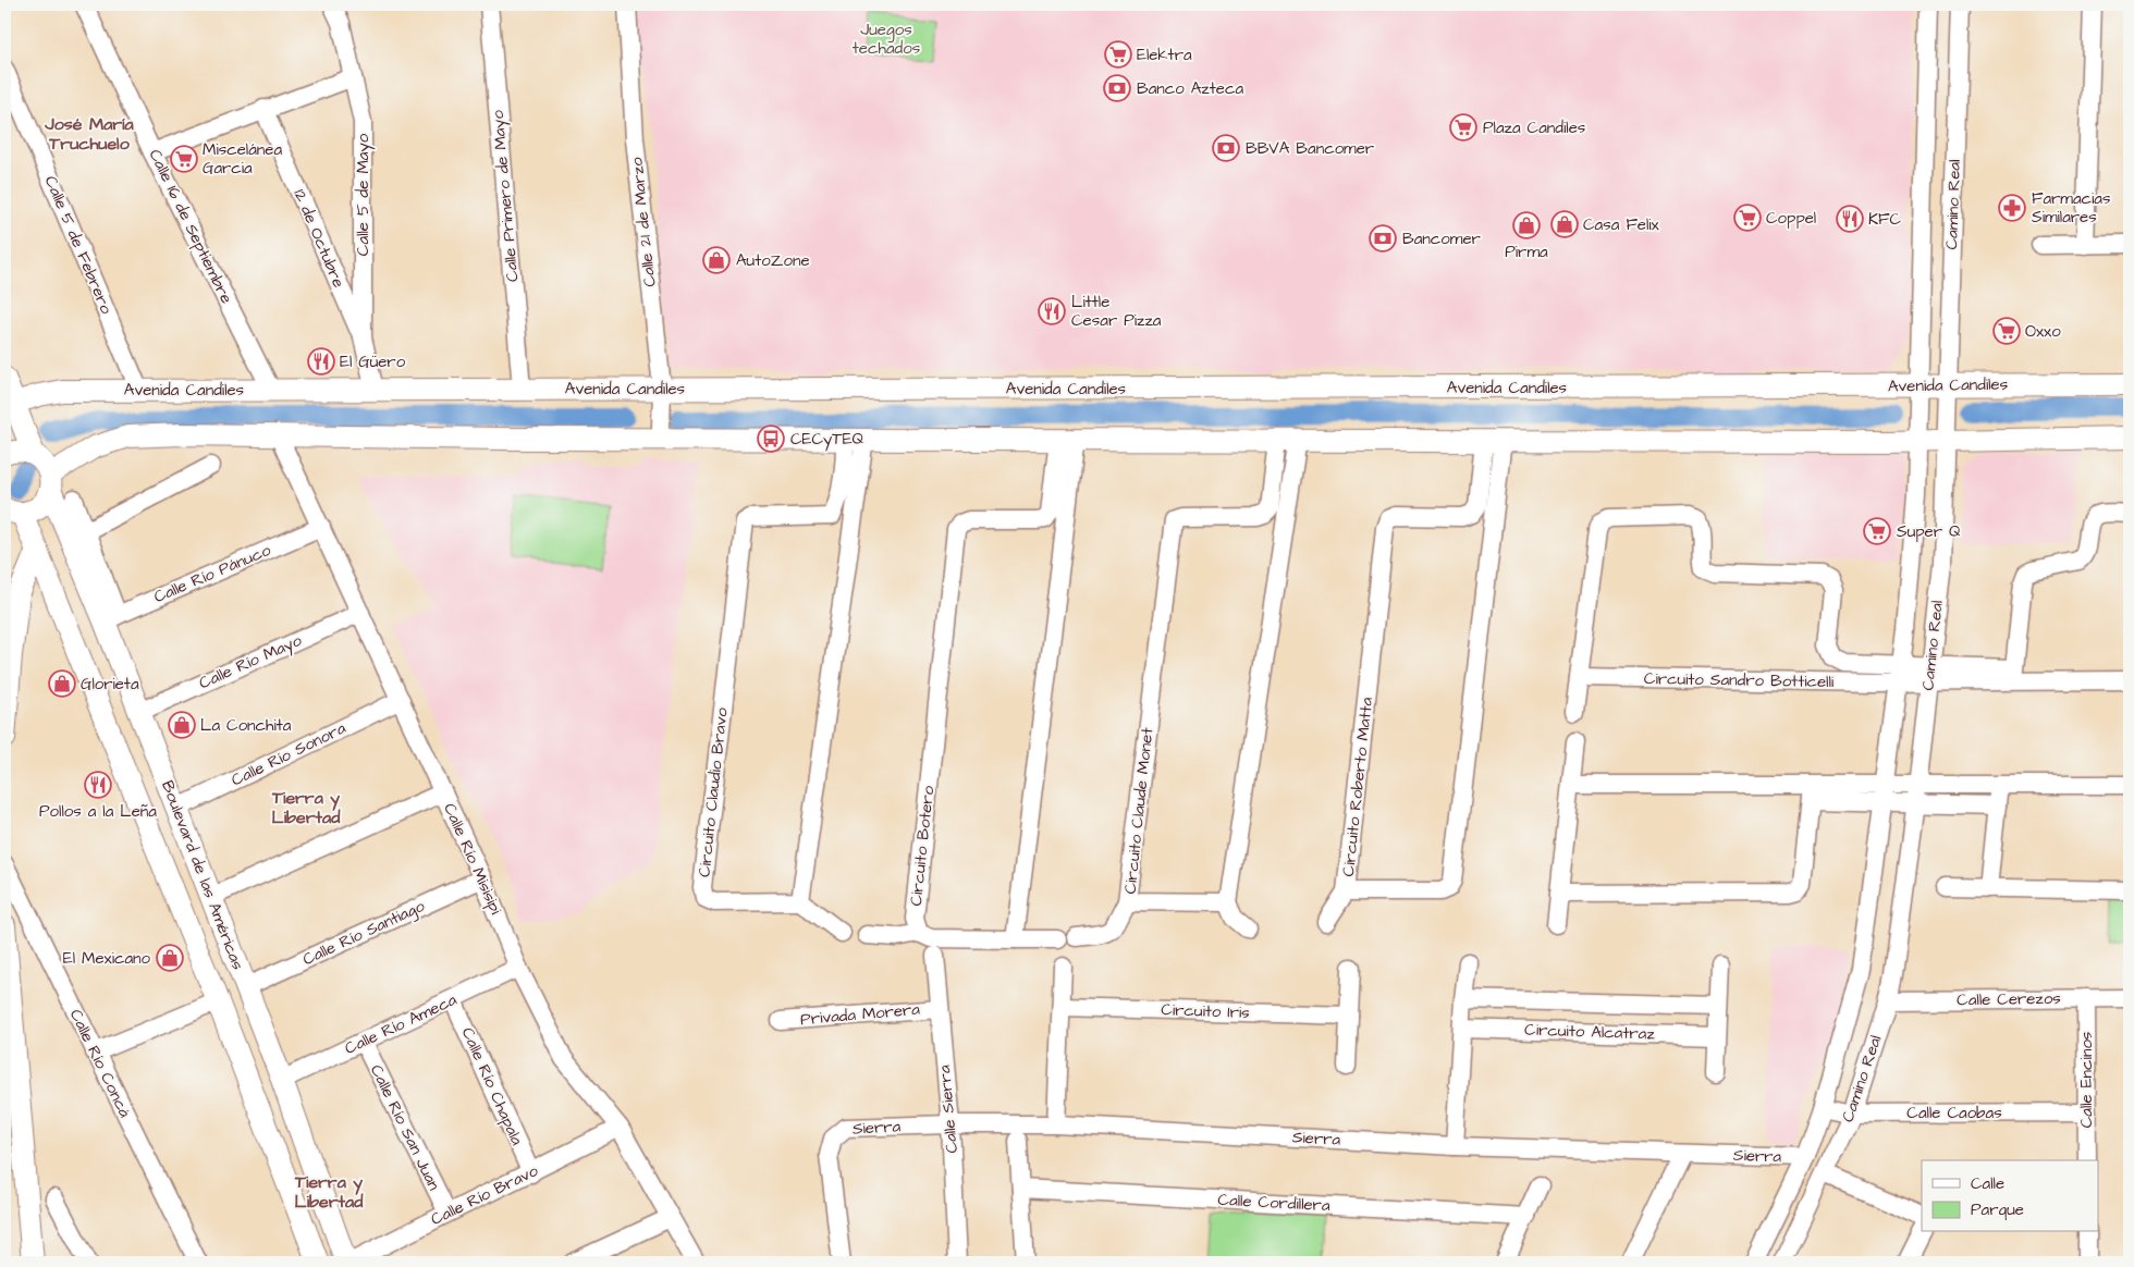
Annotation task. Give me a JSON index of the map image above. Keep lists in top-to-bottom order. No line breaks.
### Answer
{"streets":{"main road":["Avenida Candiles","Boulevard de las Américas"],"street":["Calle 5 de Mayo","Calle Primero de Mayo","Camino Real","Calle 21 de Marzo","Calle 16 de Septiembre","12 de Octubre","Calle 5 de Febrero","Calle Río Pánuco","Calle Río Mayo","Circuito Sandro Botticelli","Calle Río Sonora","Circuito Roberto Matta","Circuito Claudio Bravo","Circuito Claude Monet","Circuito Botero","Calle Río Misisipi","Calle Río Santiago","Calle Cerezos","Circuito Iris","Privada Morera","Calle Río Ameca","Circuito Alcatraz","Calle Río Concá","Calle Encinos","Calle Río Chapala","Calle Sierra","Calle Caobas","Calle Río San Juan","Sierra","Calle Río Bravo","Calle Cordillera"]},"crossings":[["Calle 5 de Mayo","12 de Octubre"],["Calle 5 de Mayo","Avenida Candiles"],["Calle Primero de Mayo","Avenida Candiles"],["Camino Real","Avenida Candiles"],["Camino Real","Circuito Sandro Botticelli"],["Camino Real","Calle Cerezos"],["Camino Real","Calle Caobas"],["Camino Real","Sierra"],["Calle 21 de Marzo","Avenida Candiles"],["Calle 16 de Septiembre","Avenida Candiles"],["Calle 5 de Febrero","Avenida Candiles"],["Calle Río Pánuco","Calle Río Misisipi"],["Calle Río Pánuco","Boulevard de las Américas"],["Calle Río Mayo","Calle Río Misisipi"],["Calle Río Mayo","Boulevard de las Américas"],["Calle Río Sonora","Calle Río Misisipi"],["Calle Río Sonora","Boulevard de las Américas"],["Calle Río Misisipi","Calle Río Santiago"],["Calle Río Misisipi","Calle Río Ameca"],["Calle Río Misisipi","Calle Río Bravo"],["Boulevard de las Américas","Calle Río Santiago"],["Boulevard de las Américas","Calle Río Ameca"],["Boulevard de las Américas","Calle Río Bravo"],["Calle Cerezos","Calle Encinos"],["Privada Morera","Calle Sierra"],["Calle Río Ameca","Calle Río Chapala"],["Calle Río Ameca","Calle Río San Juan"],["Calle Encinos","Calle Caobas"],["Calle Río Chapala","Calle Río Bravo"],["Calle Sierra","Sierra"],["Calle Río San Juan","Calle Río Bravo"]],"districts":["José María Truchuelo","Tierra y Libertad","Tierra y Libertad"],"parks":["Juegos techados"],"places":{"supermarket":["Elektra","Plaza Candiles","Miscelánea Garcia","Coppel","Oxxo","Super Q"],"bank":["Banco Azteca","BBVA Bancomer","Bancomer"],"pharmacy":["Farmacias Similares"],"restaurant":["KFC","Little Cesar Pizza","El Güero","Pollos a la Leña"],"shop":["Casa Felix","Pirma","AutoZone","Glorieta","La Conchita","El Mexicano"],"bus stop":["CECyTEQ"]},"legend":["Calle","Parque"]}
